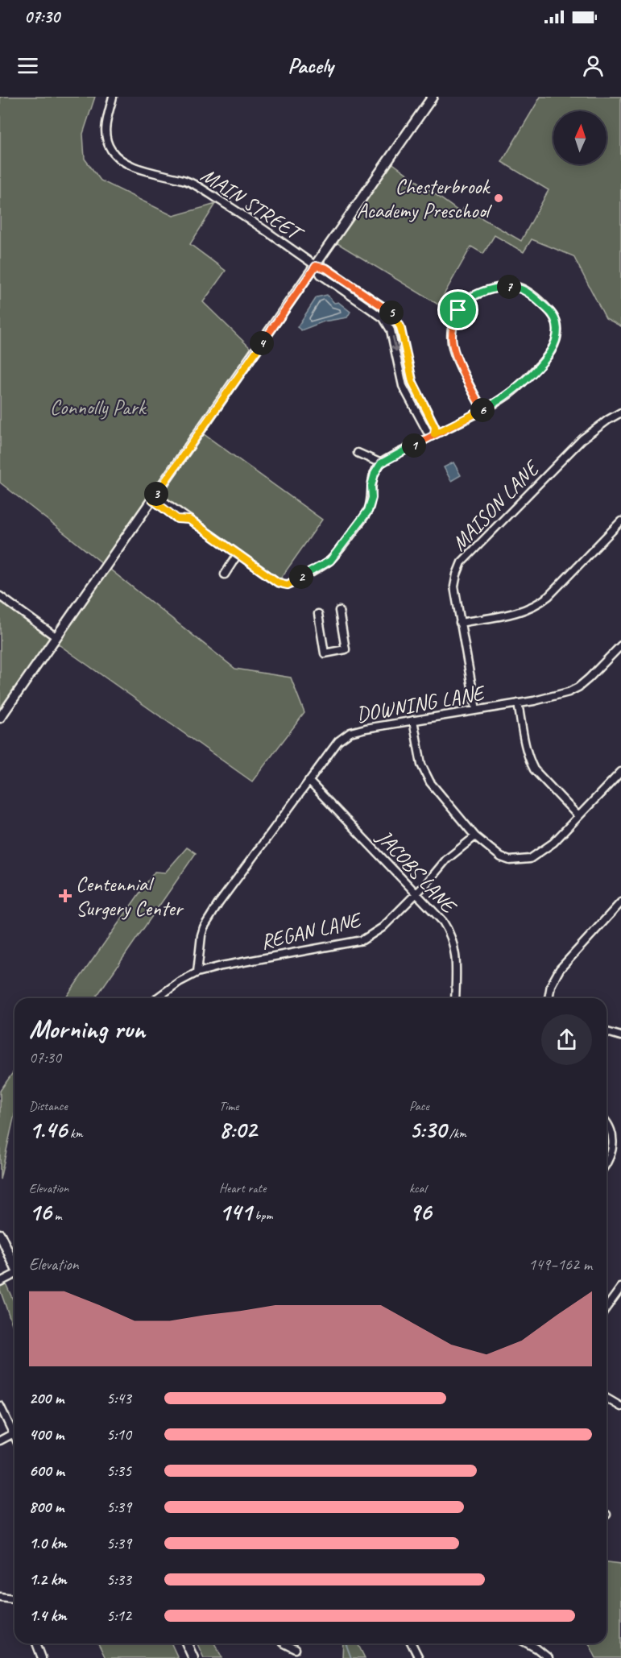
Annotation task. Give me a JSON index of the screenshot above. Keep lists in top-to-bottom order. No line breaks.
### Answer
{"streets":{"street":["MAIN STREET","MAISON LANE","DOWNING LANE","JACOBS LANE","REGAN LANE"]},"crossings":[["MAISON LANE","DOWNING LANE"],["DOWNING LANE","JACOBS LANE"],["DOWNING LANE","REGAN LANE"],["JACOBS LANE","REGAN LANE"]],"parks":["Connolly Park"],"places":{"other":["Chesterbrook Academy Preschool"],"health":["Centennial Surgery Center"]},"north":"top","page":{"status":"07:30","header":"Pacely","pins":["7","5","4","6","1","3","2"],"heading":["Morning run","07:30"],"stats":[["Distance","1.46 km"],["Time","8:02"],["Pace","5:30 /km"],["Elevation","16 m"],["Heart rate","141 bpm"],["kcal","96"]],"chart":["Elevation","149–162 m"],"list":[{"name":"200 m","note":"5:43"},{"name":"400 m","note":"5:10"},{"name":"600 m","note":"5:35"},{"name":"800 m","note":"5:39"},{"name":"1.0 km","note":"5:39"},{"name":"1.2 km","note":"5:33"},{"name":"1.4 km","note":"5:12"}]}}
